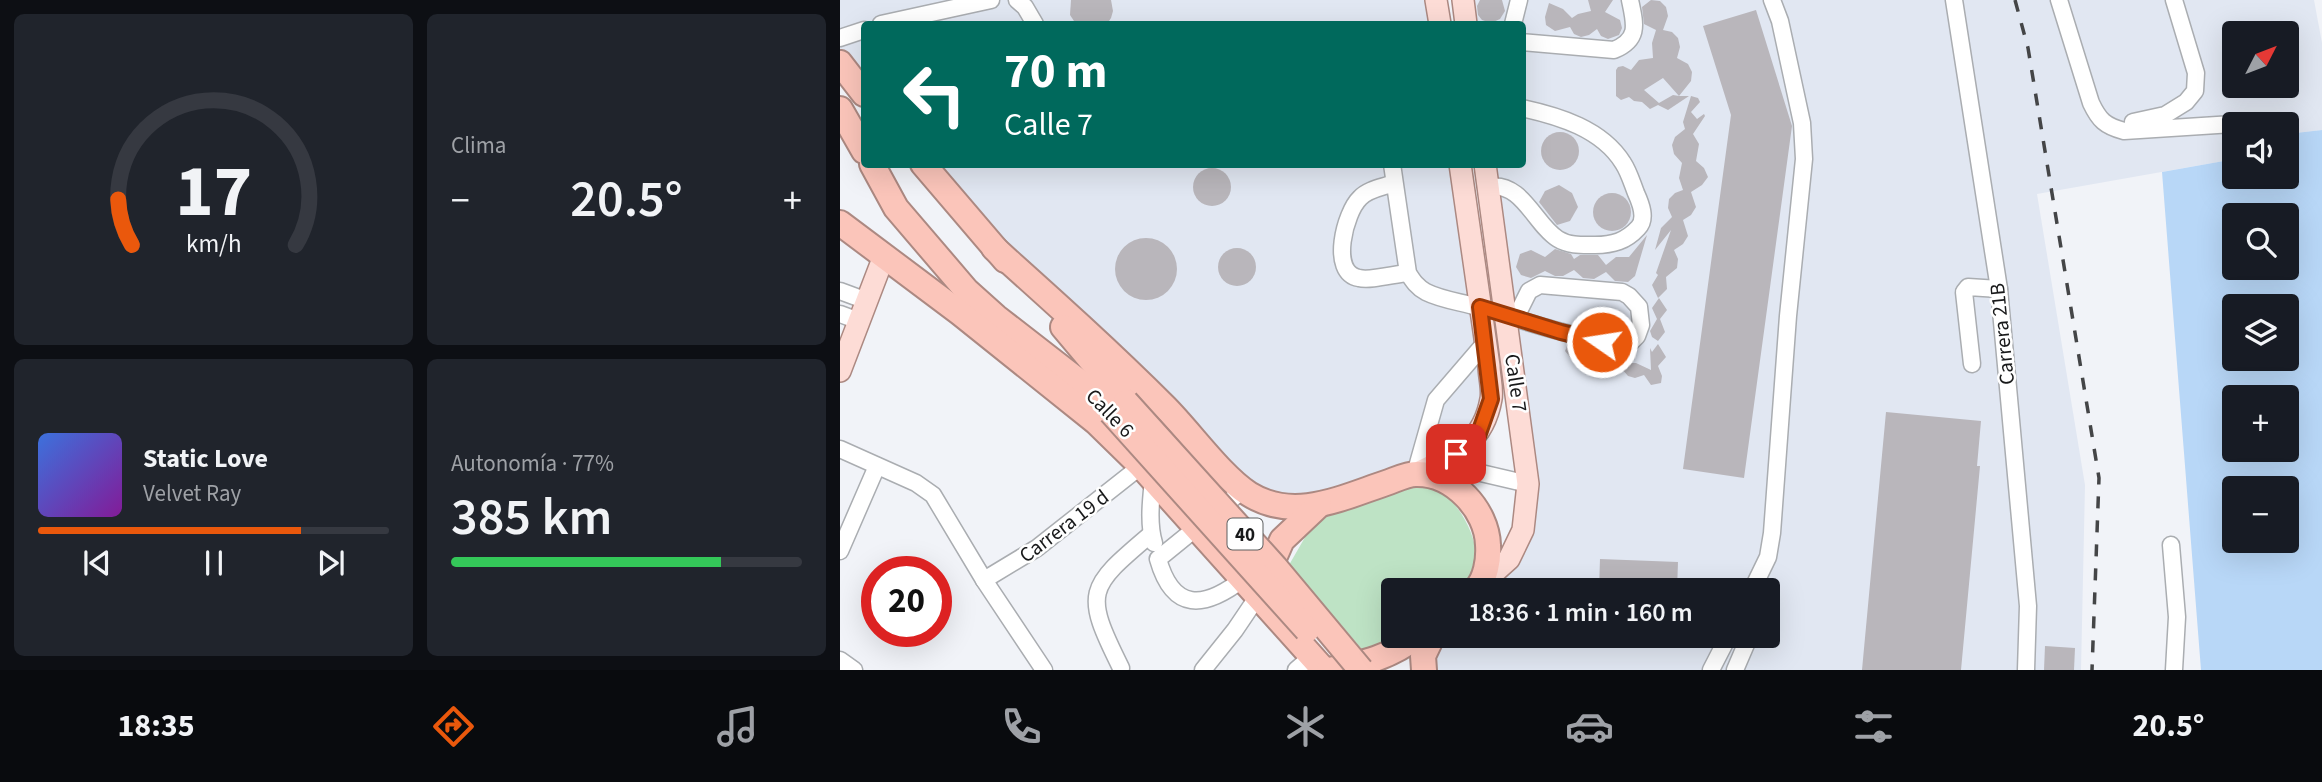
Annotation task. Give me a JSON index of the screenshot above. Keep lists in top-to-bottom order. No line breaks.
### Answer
{"streets":{"highway":["Calle 6","40"],"main road":["Calle 7"],"street":["Carrera 21B","Carrera 19 d"]},"north":"top right","page":{"tile":["Clima",["Autonomía · 77%","385 km"]],"map_buttons":["+","−"],"turn":["70 m","Calle 7"],"heat":["−","20.5°","+"],"song":["Static Love","Velvet Ray"],"limit":"20","trip":"18:36 · 1 min · 160 m","tabs":["18:35","20.5°"],"gauge":["17","km/h"]}}
